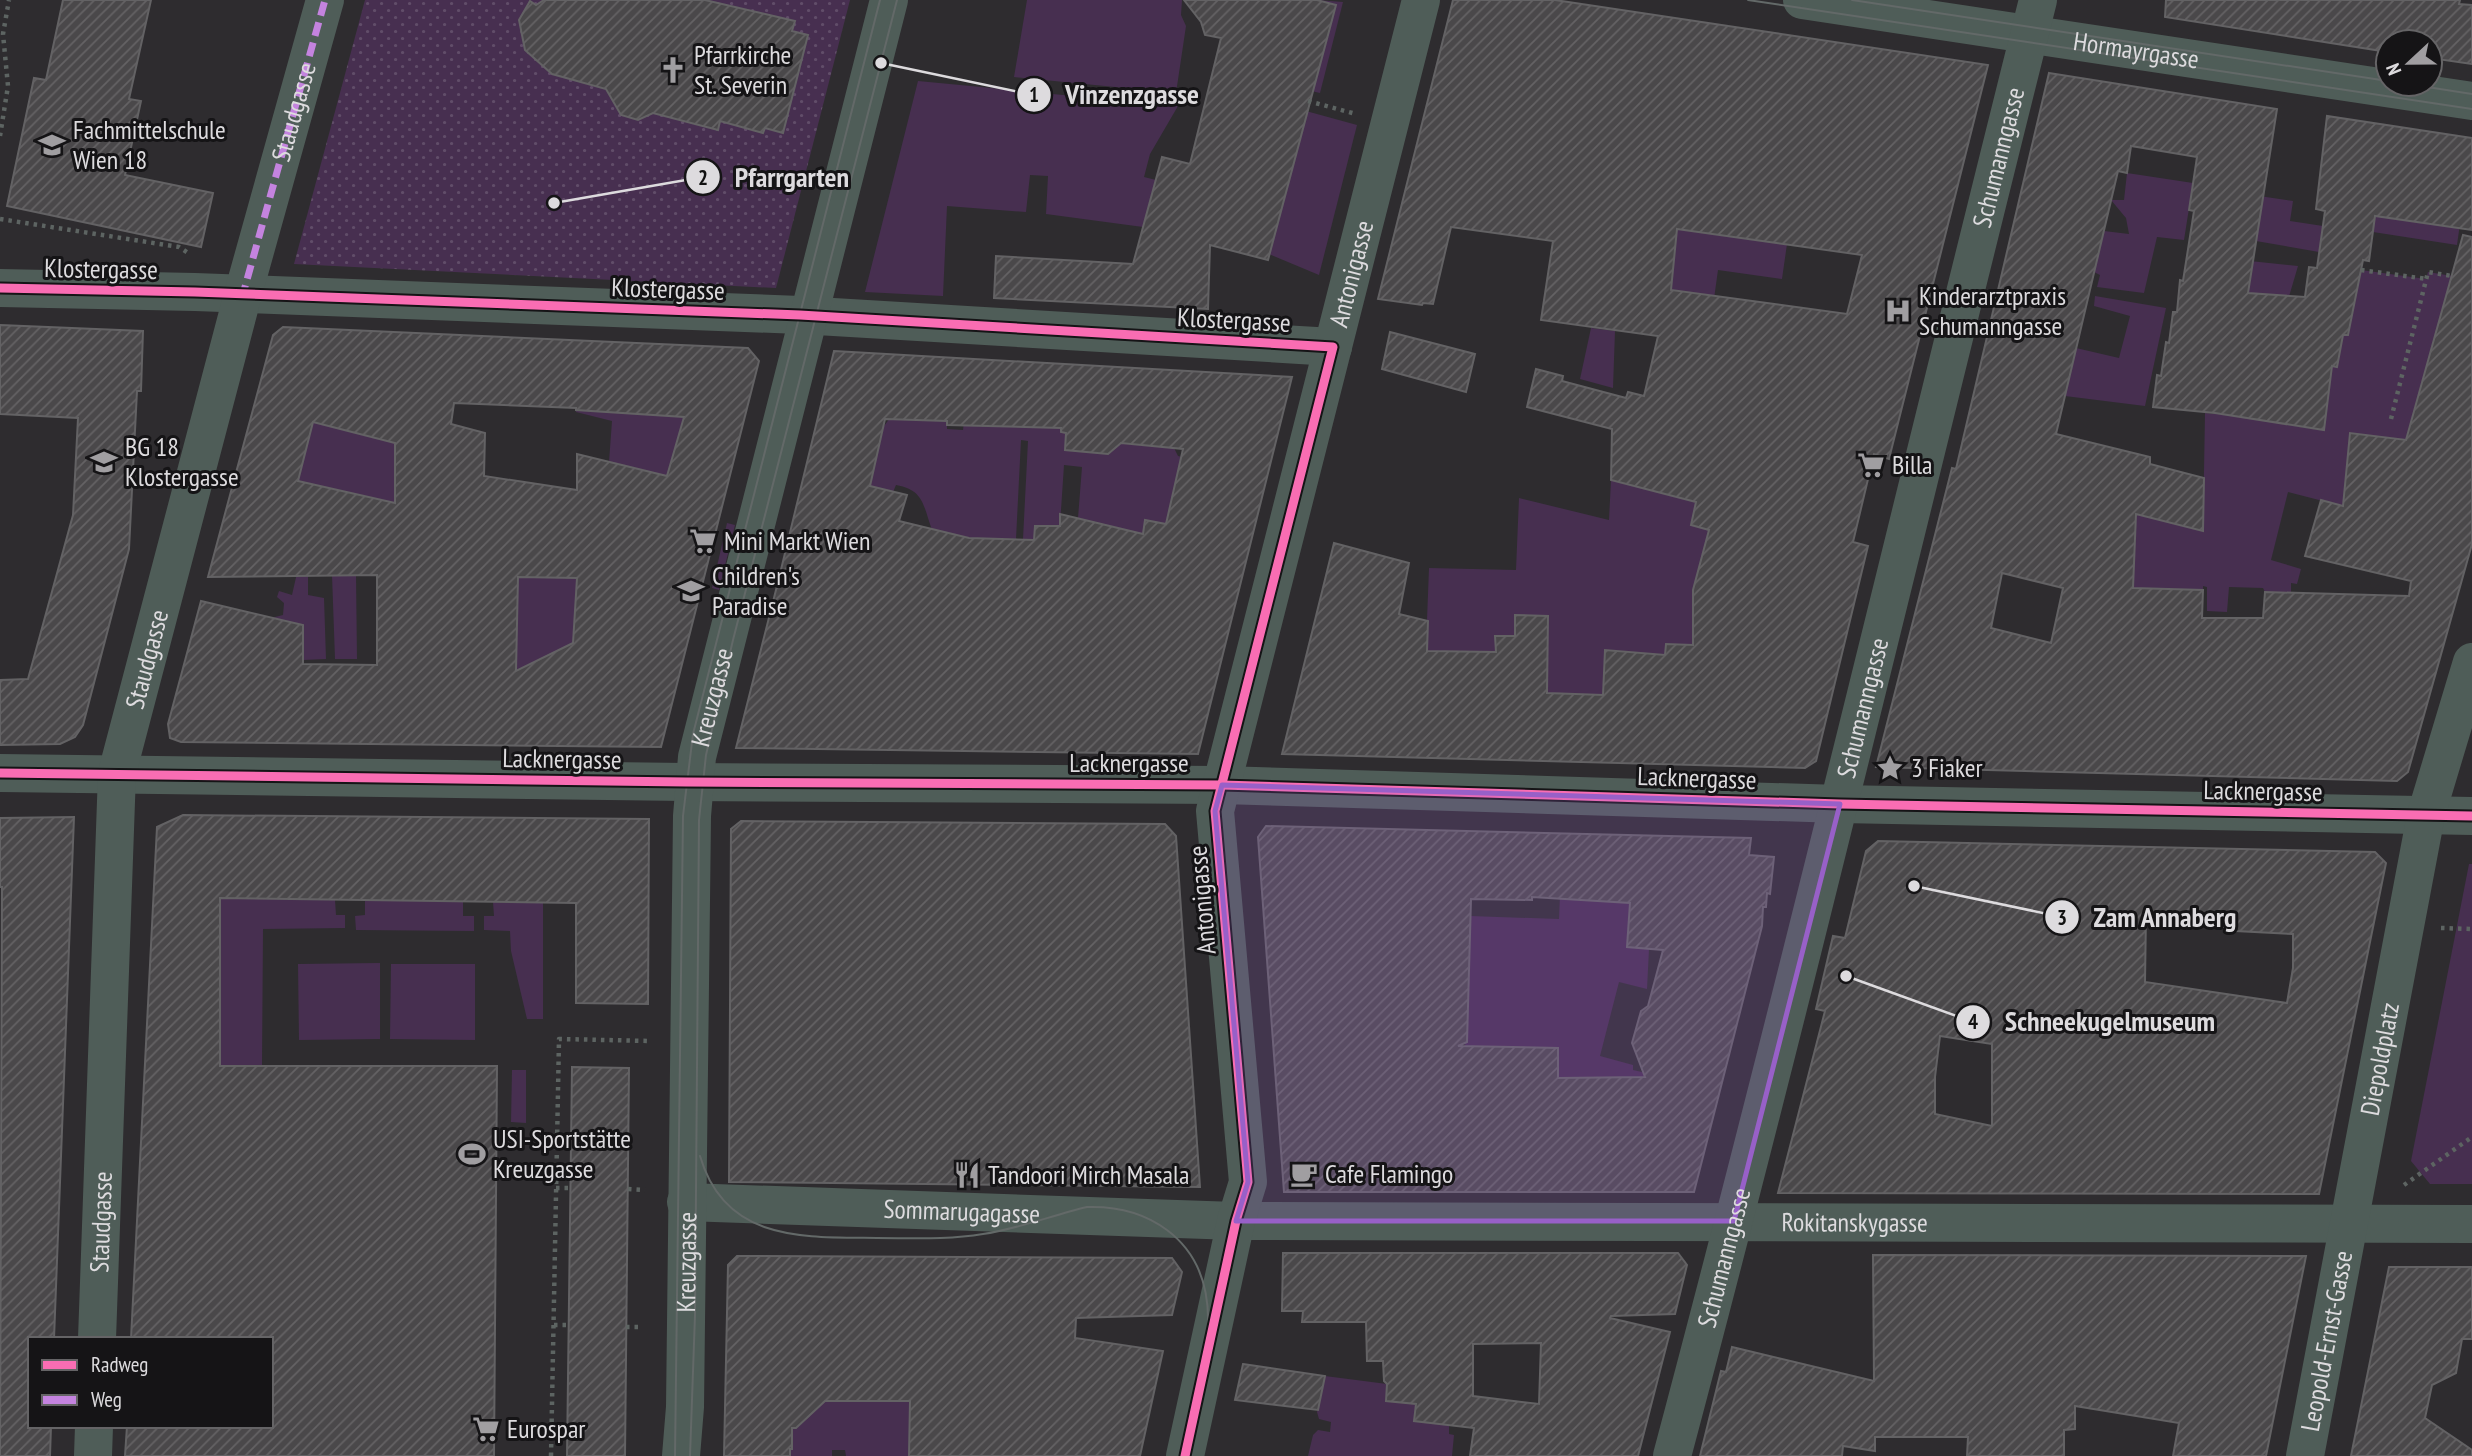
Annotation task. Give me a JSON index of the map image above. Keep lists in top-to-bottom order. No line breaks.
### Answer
{"streets":{"street":["Hormayrgasse","Staudgasse","Schumanngasse","Klostergasse","Antonigasse","Kreuzgasse","Lacknergasse","Diepoldplatz","Sommarugagasse","Rokitanskygasse","Leopold-Ernst-Gasse"]},"crossings":[["Hormayrgasse","Schumanngasse"],["Staudgasse","Klostergasse"],["Staudgasse","Lacknergasse"],["Schumanngasse","Lacknergasse"],["Schumanngasse","Rokitanskygasse"],["Klostergasse","Antonigasse"],["Klostergasse","Kreuzgasse"],["Antonigasse","Lacknergasse"],["Antonigasse","Sommarugagasse"],["Antonigasse","Rokitanskygasse"],["Kreuzgasse","Lacknergasse"],["Kreuzgasse","Sommarugagasse"],["Lacknergasse","Diepoldplatz"],["Diepoldplatz","Rokitanskygasse"],["Diepoldplatz","Leopold-Ernst-Gasse"],["Sommarugagasse","Rokitanskygasse"],["Rokitanskygasse","Leopold-Ernst-Gasse"]],"places":{"other":["Vinzenzgasse","Pfarrgarten","Zam Annaberg","Schneekugelmuseum"],"church":["Pfarrkirche St. Severin"],"school or university":["Fachmittelschule Wien 18","BG 18 Klostergasse","Children's Paradise"],"hospital":["Kinderarztpraxis Schumanngasse"],"supermarket":["Billa","Mini Markt Wien","Eurospar"],"place":["3 Fiaker"],"sports":["USI-Sportstätte Kreuzgasse"],"cafe":["Cafe Flamingo"],"restaurant":["Tandoori Mirch Masala"]},"legend":["Radweg","Weg"],"north":"left"}
